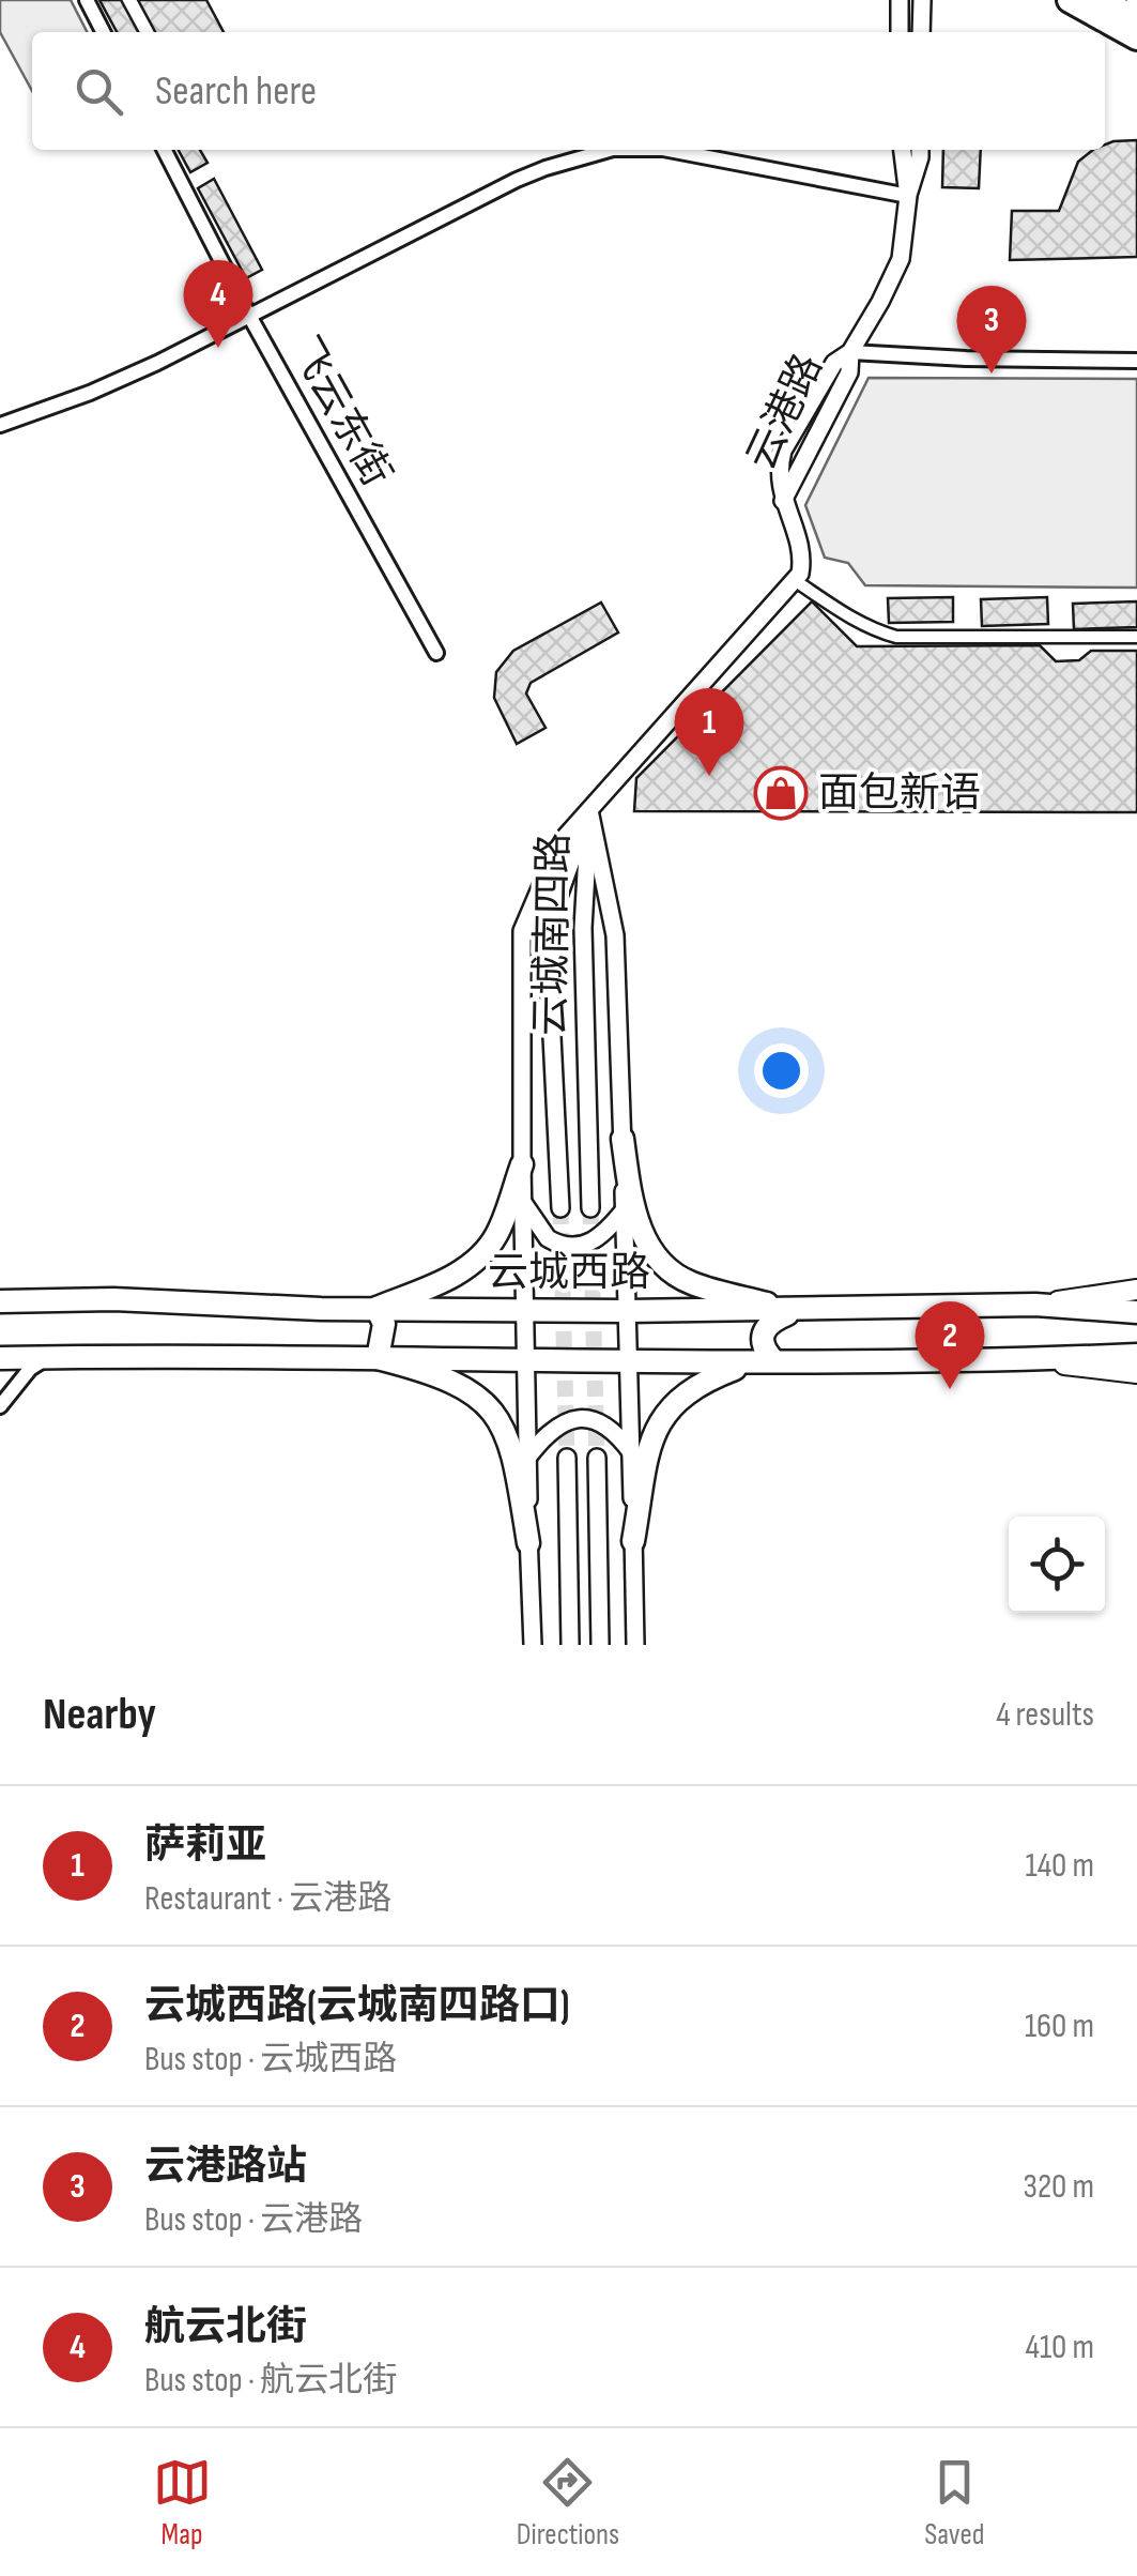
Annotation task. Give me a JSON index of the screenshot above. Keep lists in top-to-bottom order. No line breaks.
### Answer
{"streets":{"main road":["云城西路"],"street":["飞云东街","云港路","云城南四路"]},"places":{"shop":["面包新语"]},"page":{"search":"Search here","pins":["4","3","1","2"],"heading":["Nearby","4 results"],"list":[{"mark":"1","name":"萨莉亚","note":"Restaurant · 云港路","value":"140 m"},{"mark":"2","name":"云城西路(云城南四路口)","note":"Bus stop · 云城西路","value":"160 m"},{"mark":"3","name":"云港路站","note":"Bus stop · 云港路","value":"320 m"},{"mark":"4","name":"航云北街","note":"Bus stop · 航云北街","value":"410 m"}],"nav":["Map","Directions","Saved"]}}
